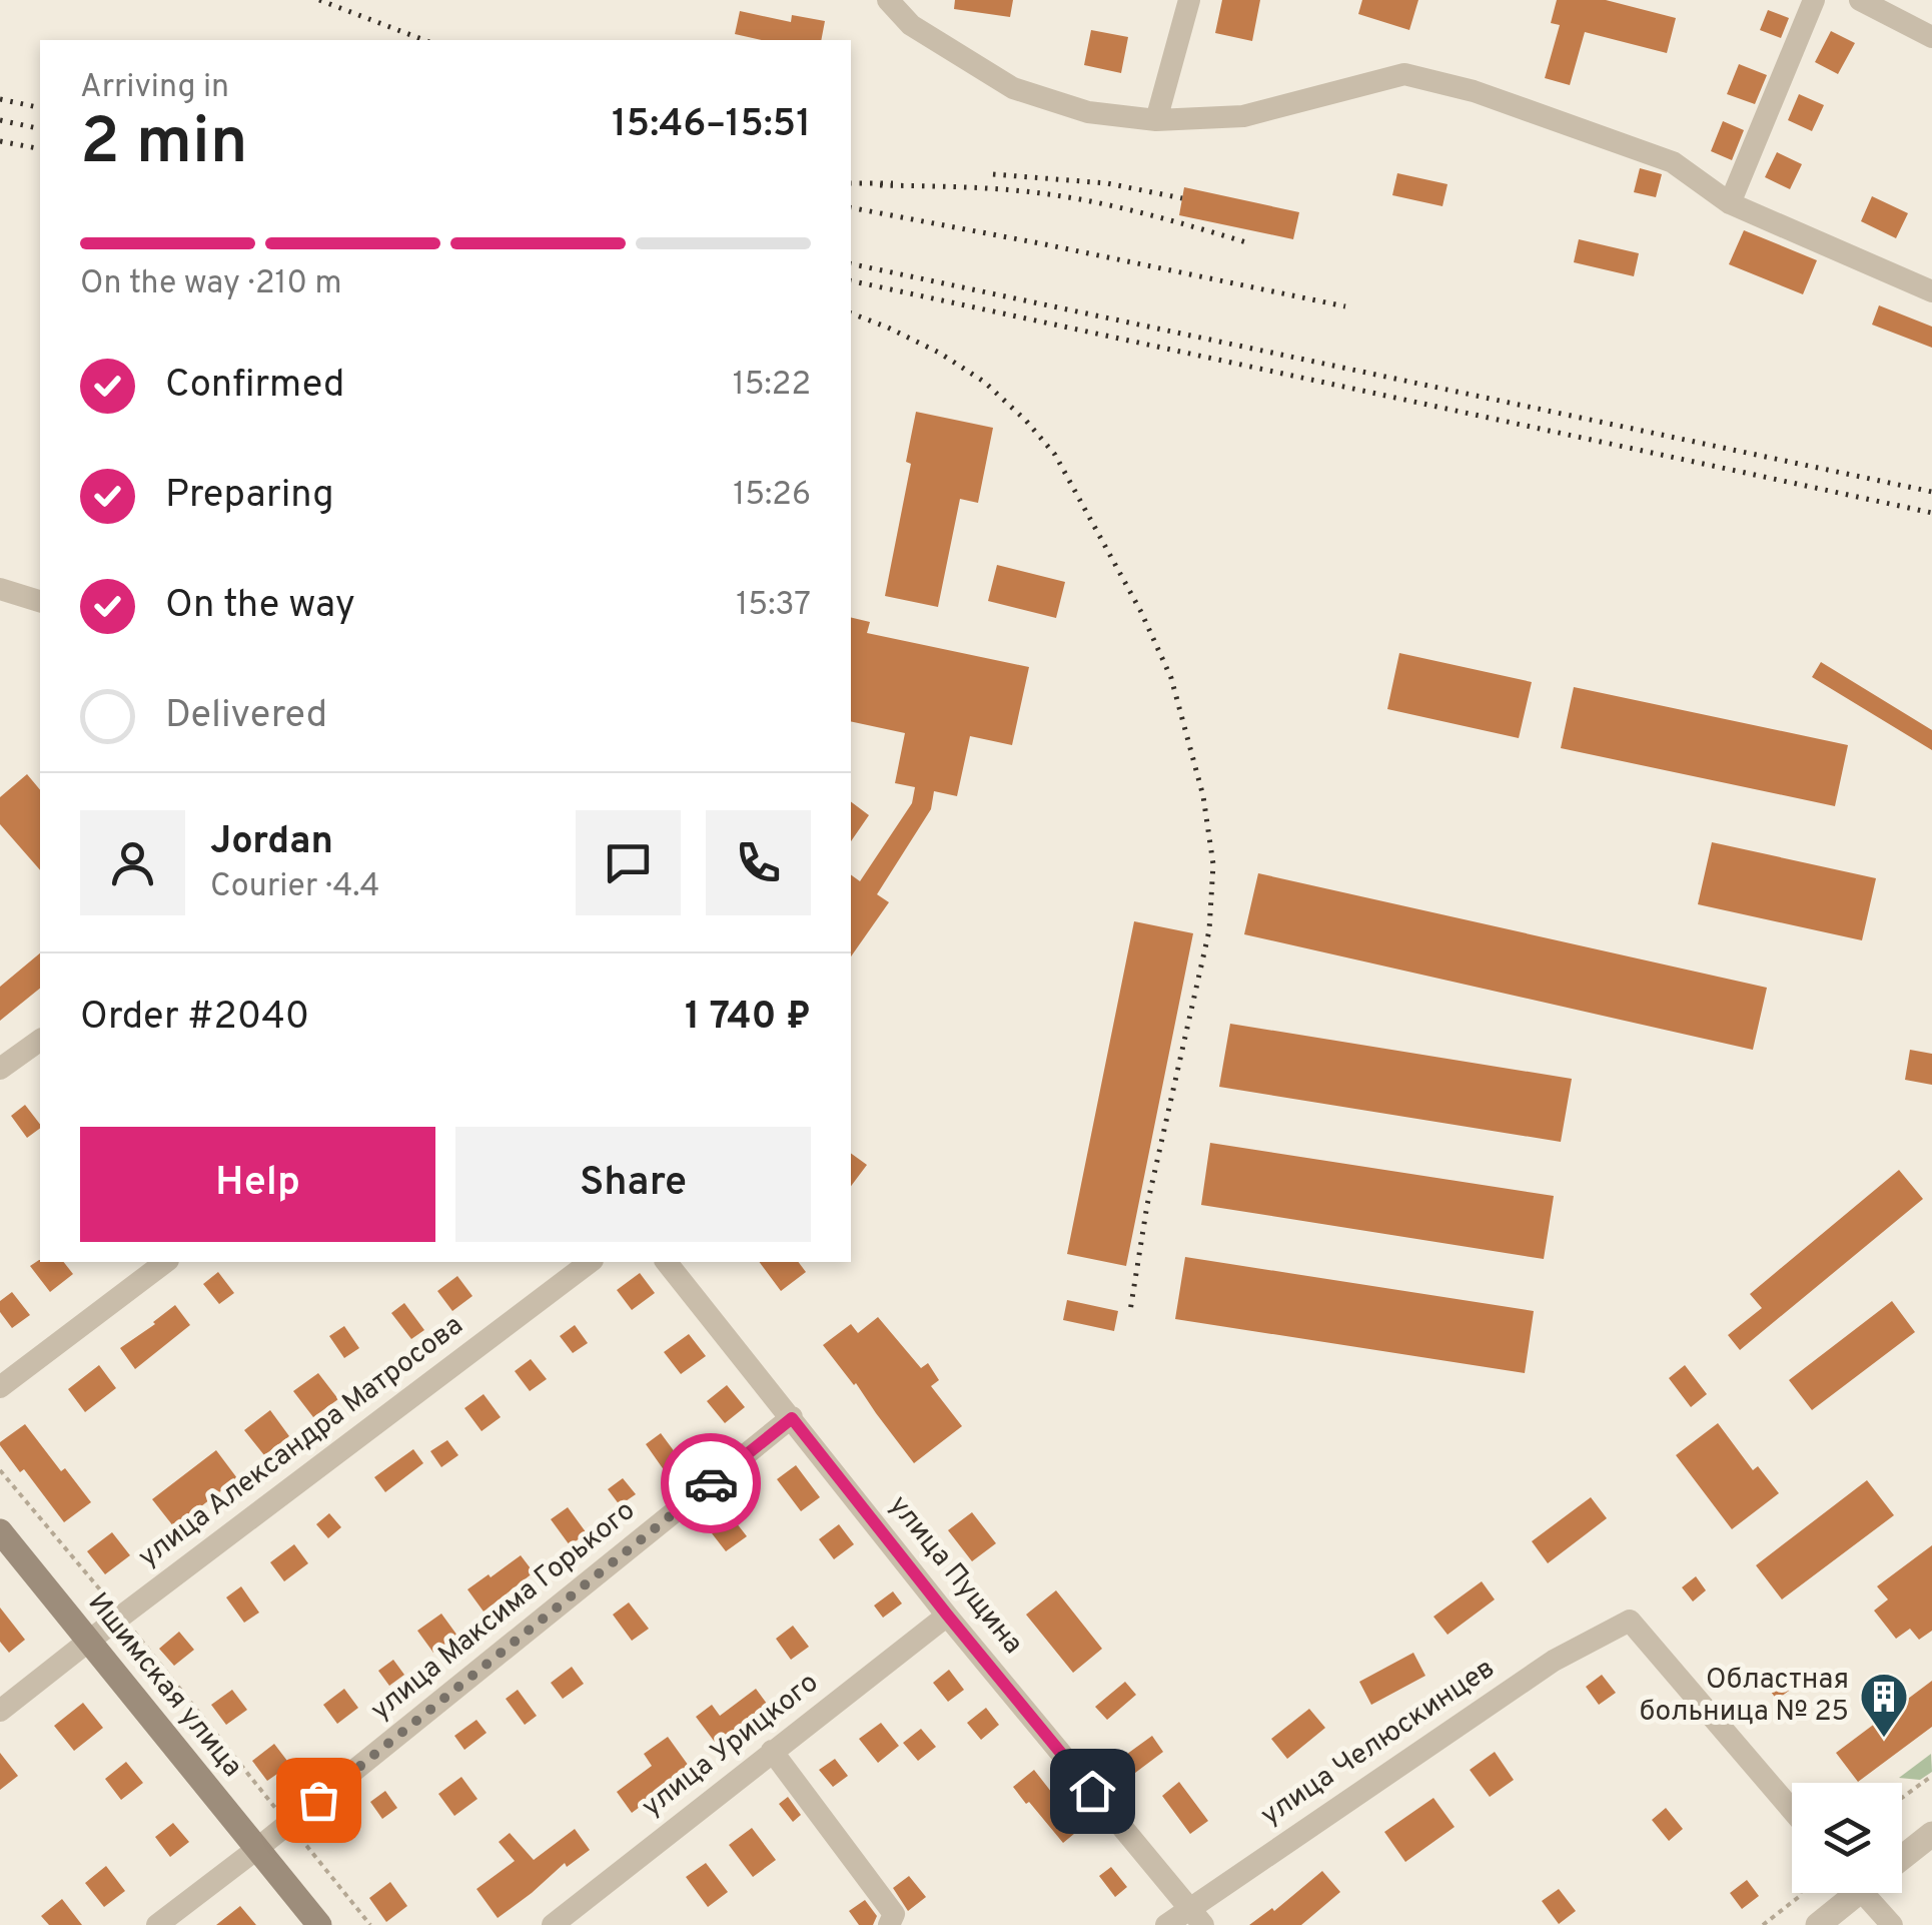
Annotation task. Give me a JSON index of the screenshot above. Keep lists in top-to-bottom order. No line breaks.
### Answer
{"streets":{"main road":["Ишимская улица"],"street":["улица Александра Матросова","улица Пущина","улица Максима Горького","улица Челюскинцев","улица Урицкого"]},"crossings":[["улица Александра Матросова","Ишимская улица"],["улица Пущина","улица Максима Горького"],["улица Пущина","улица Челюскинцев"],["улица Пущина","улица Урицкого"],["улица Максима Горького","Ишимская улица"]],"places":{"building":["Областная больница № 25"]},"page":{"heading":["2 min","Arriving in","15:46–15:51"],"panel":["Jordan","Courier · 4.4","Order #2040","1 740 ₽"],"bar":"On the way · 210 m","list":[["Confirmed","15:22"],["Preparing","15:26"],["On the way","15:37"],"Delivered"],"buttons":["Help","Share"]}}
